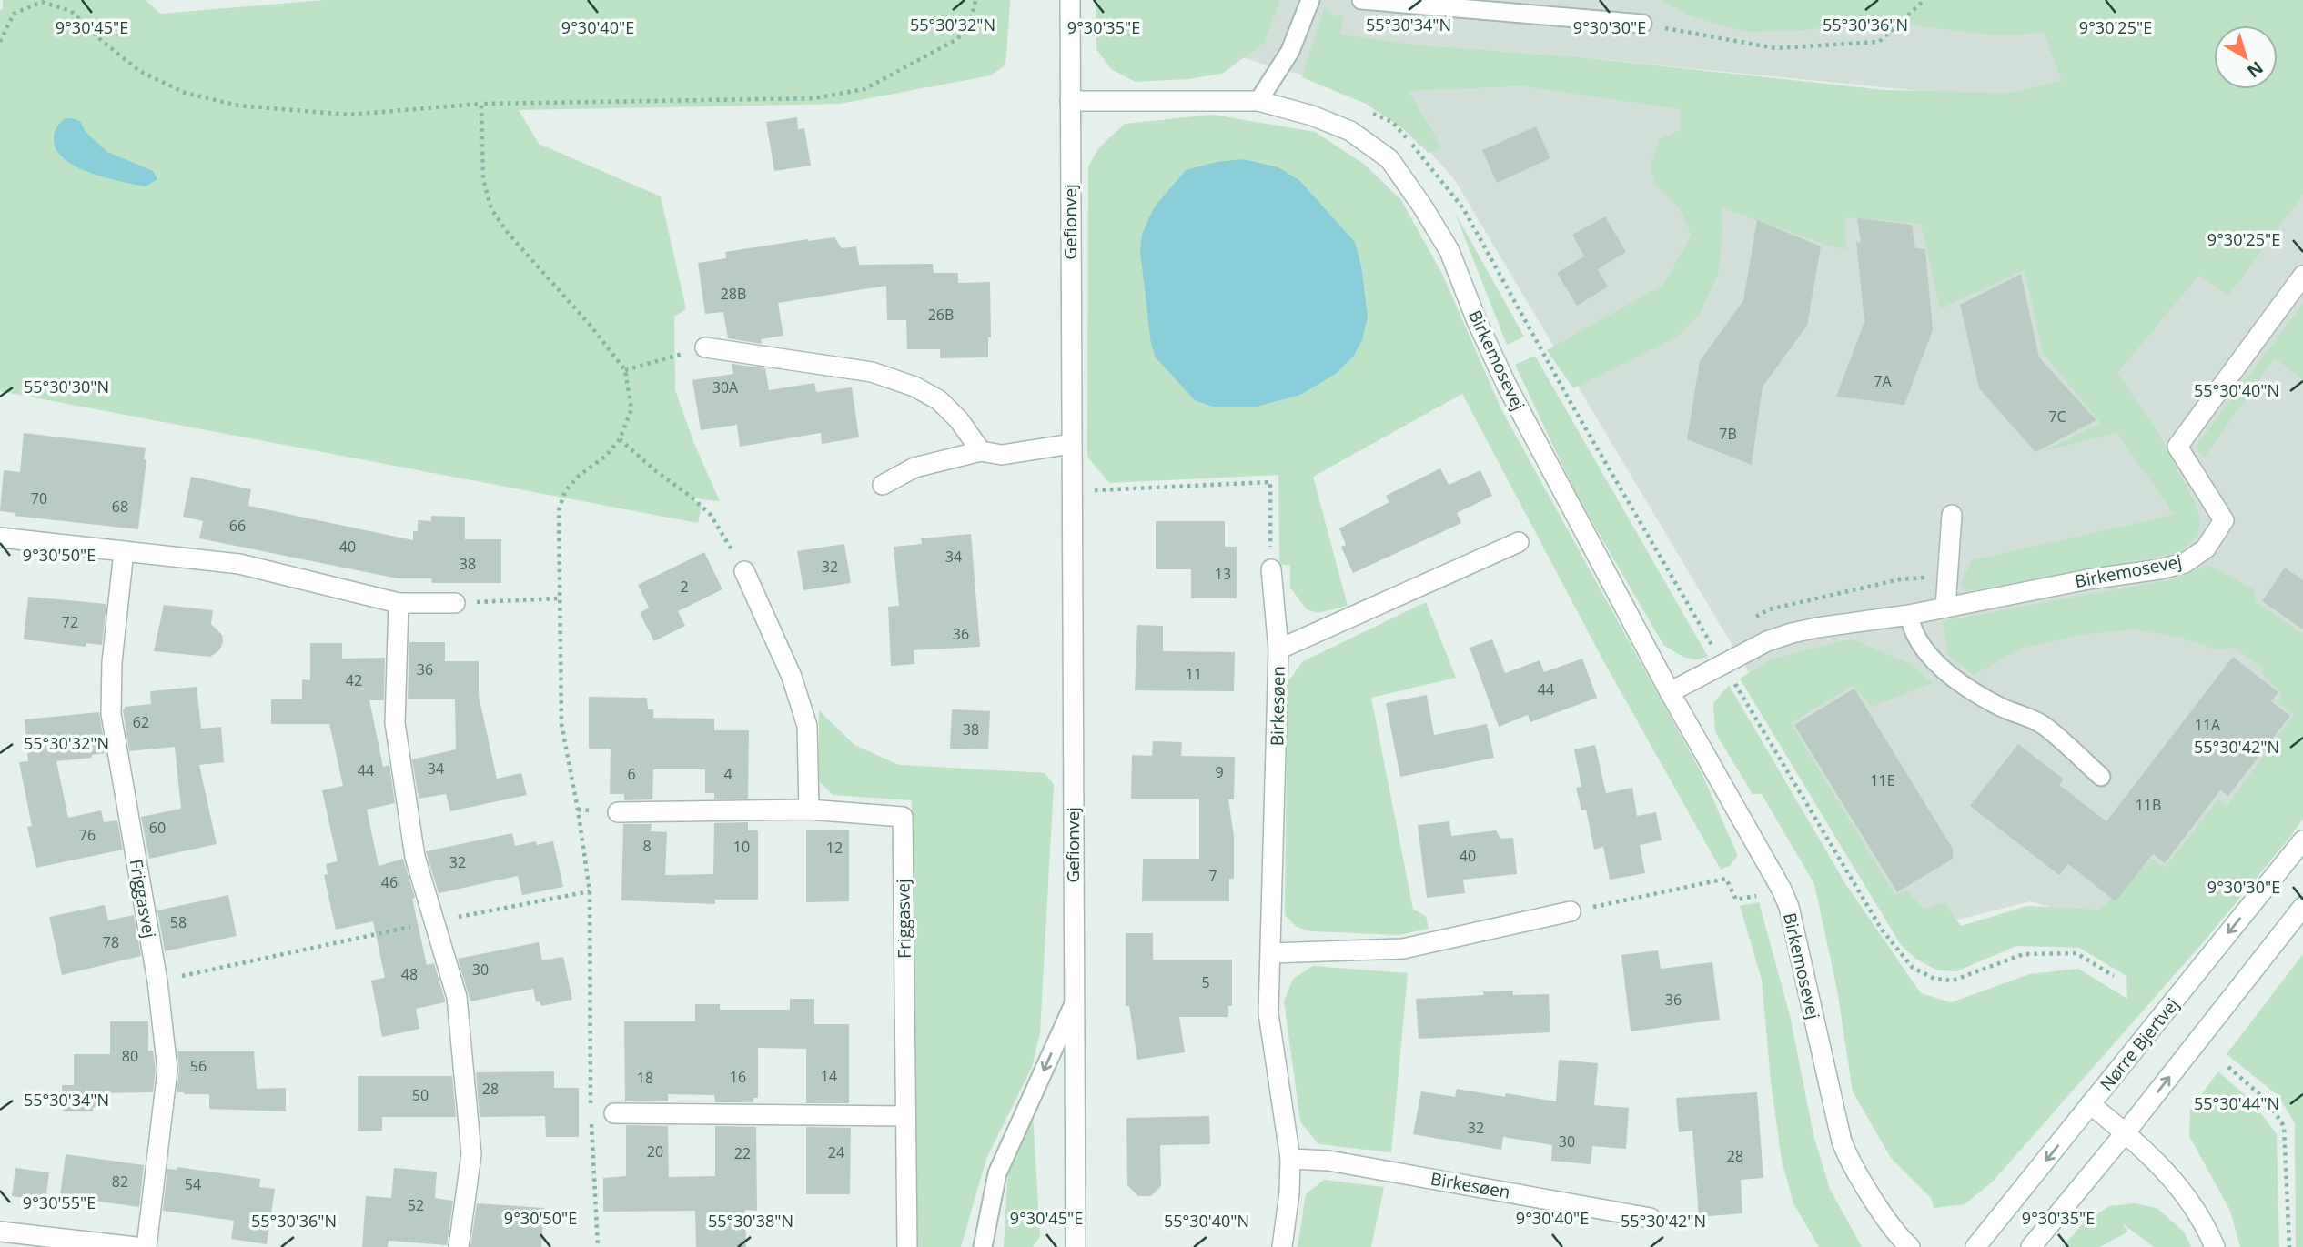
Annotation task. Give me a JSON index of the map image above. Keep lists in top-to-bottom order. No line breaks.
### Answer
{"streets":{"street":["Gefionvej","Birkemosevej","Birkesøen","Friggasvej","Nørre Bjertvej"]},"crossings":[["Gefionvej","Birkemosevej"]],"house_numbers":["28B","26B","7A","30A","7C","7B","70","68","66","40","34","38","32","13","2","72","36","36","11","42","44","62","11A","38","34","44","9","6","4","11E","11B","60","76","8","10","12","40","32","7","46","58","78","30","48","5","36","80","56","14","16","18","28","50","32","30","20","24","22","28","82","54","52"],"north":"bottom right","coordinates":["55°30'32\"N","55°30'34\"N","55°30'36\"N","9°30'45\"E","9°30'40\"E","9°30'35\"E","9°30'30\"E","9°30'25\"E","55°30'30\"N","55°30'40\"N","9°30'50\"E","55°30'42\"N","55°30'44\"N","9°30'55\"E","55°30'38\"N"]}
